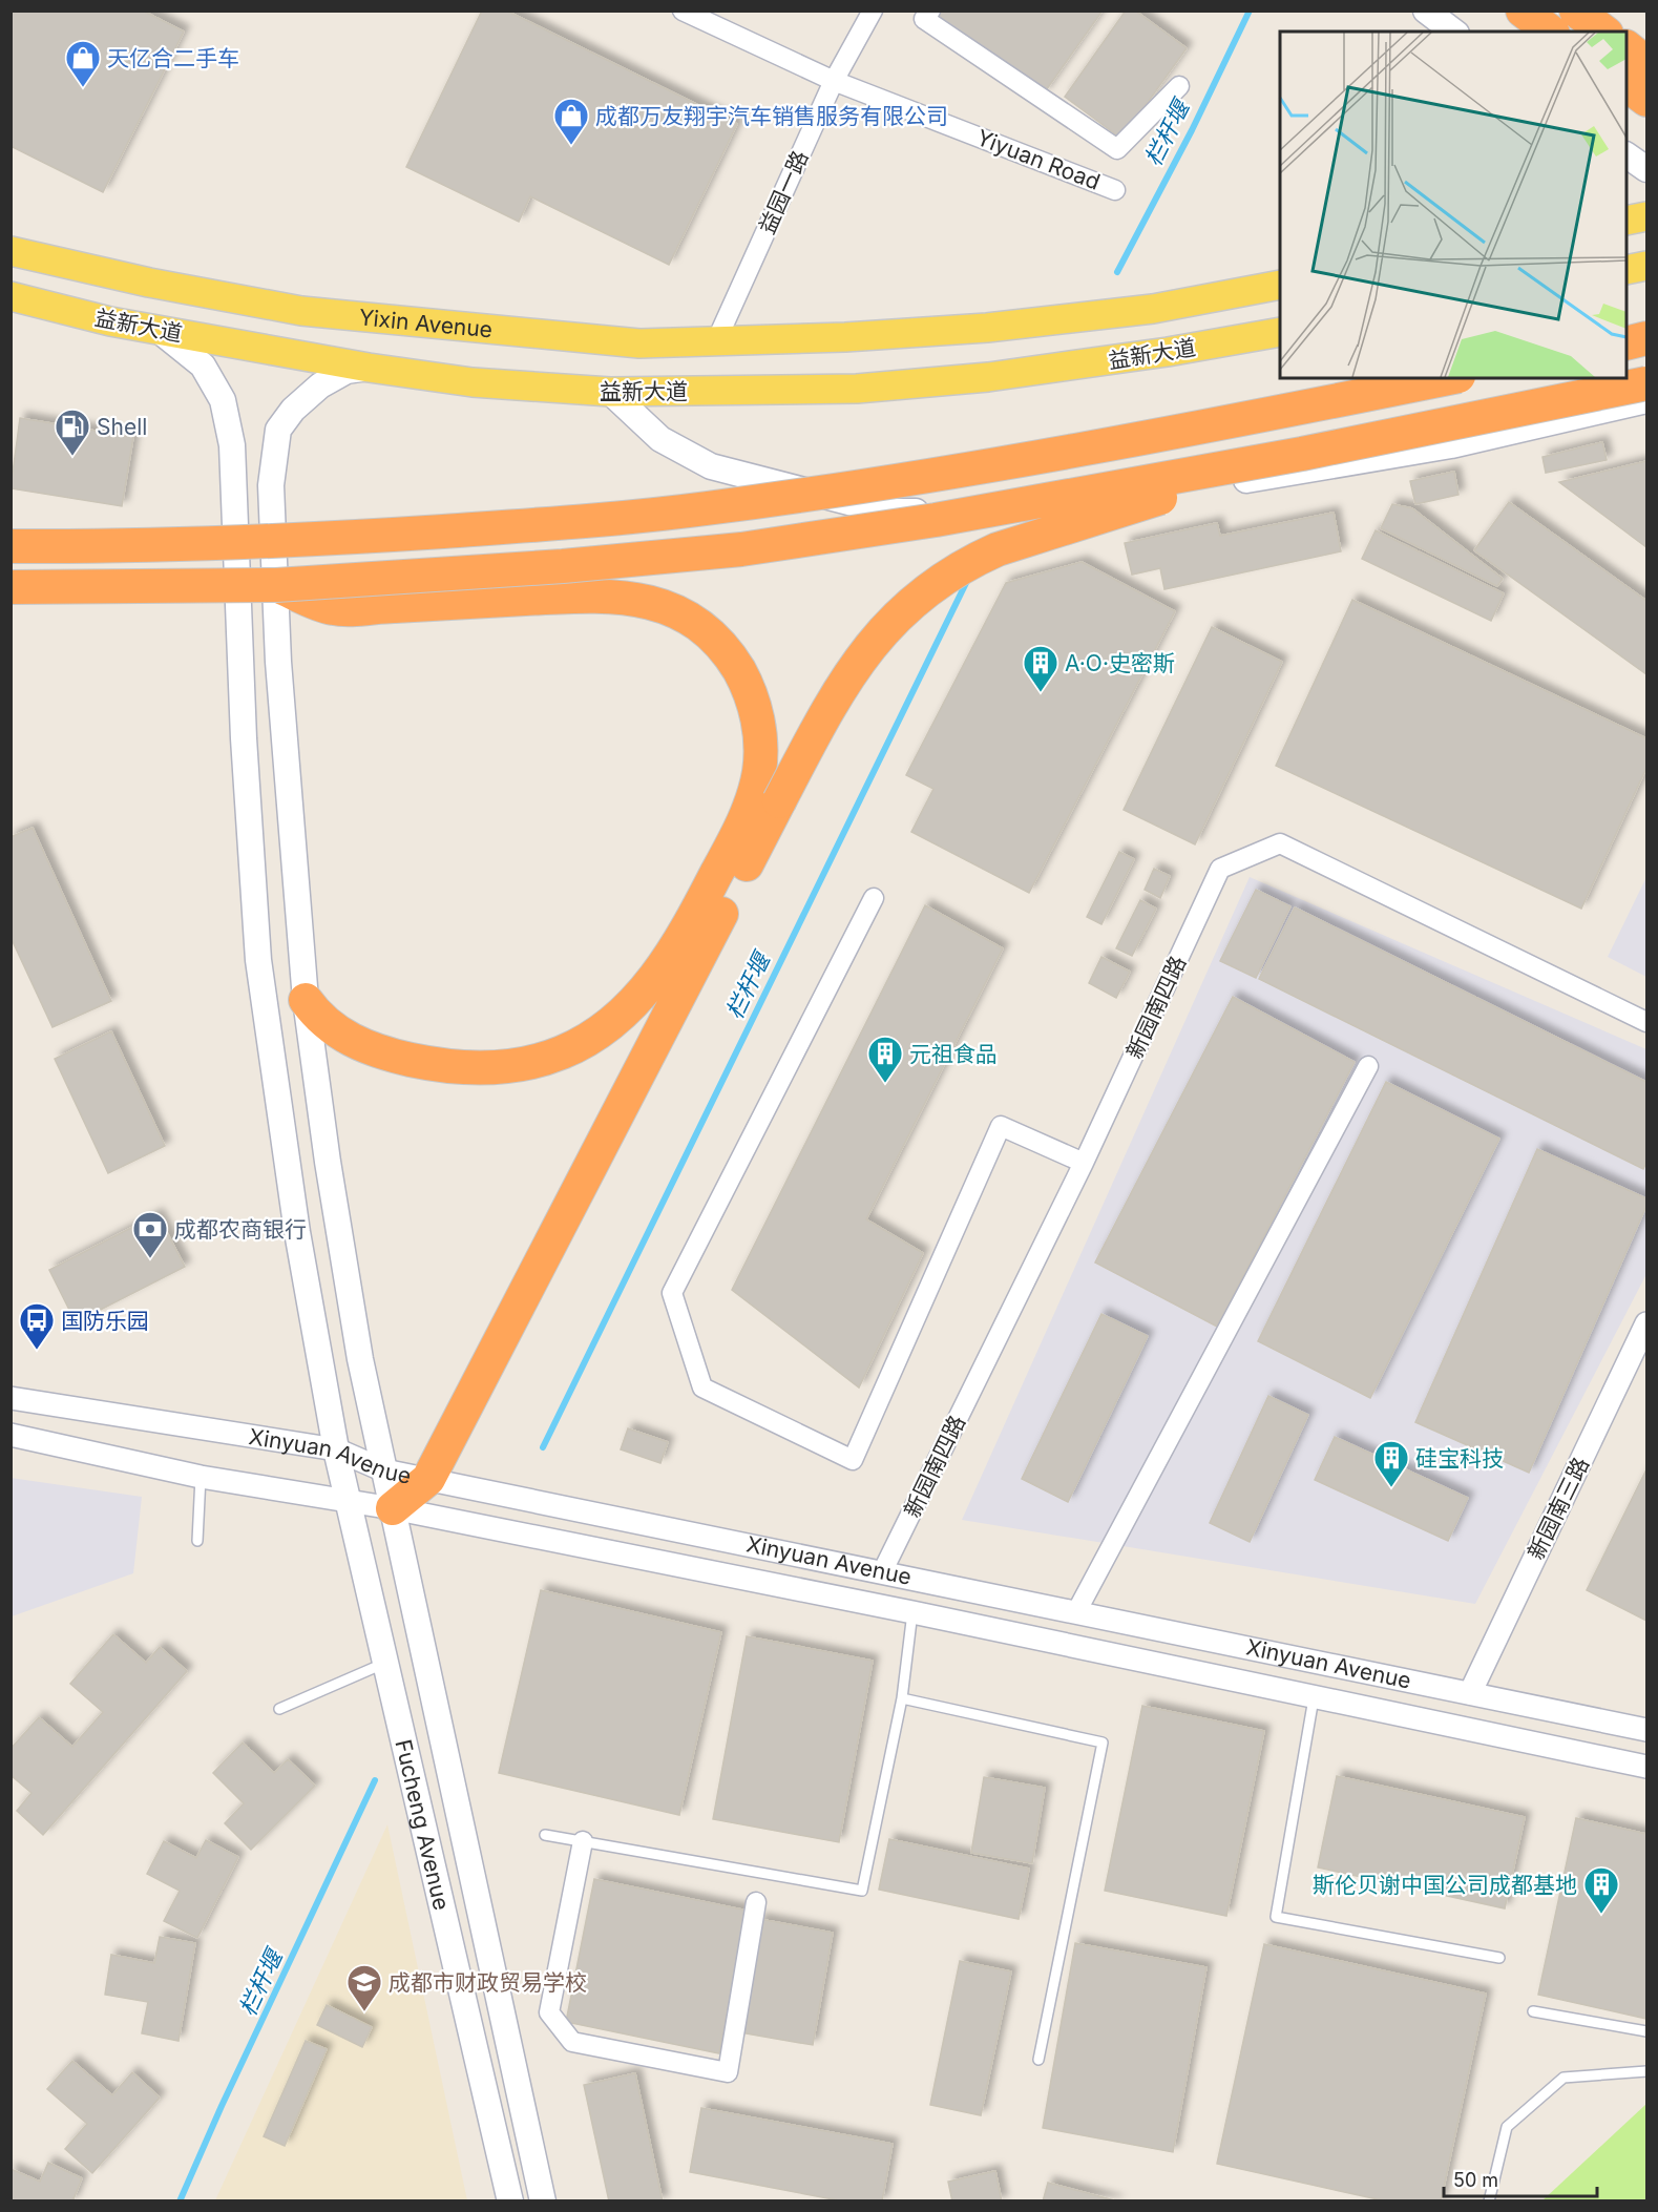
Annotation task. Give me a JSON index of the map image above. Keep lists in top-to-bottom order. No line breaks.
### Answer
{"streets":{"main road":["Yixin Avenue","益新大道","Fucheng Avenue"],"street":["Yiyuan Road","益园一路","新园南四路","Xinyuan Avenue","新园南三路"]},"crossings":[["Yiyuan Road","益园一路"],["益园一路","Yixin Avenue"],["Yixin Avenue","益新大道"],["益新大道","Fucheng Avenue"],["新园南四路","Xinyuan Avenue"],["Xinyuan Avenue","新园南三路"],["Xinyuan Avenue","Fucheng Avenue"]],"water":["栏杆堰"],"places":{"shop":["天亿合二手车","成都万友翔宇汽车销售服务有限公司"],"fuel station":["Shell"],"building":["A·O·史密斯","元祖食品","硅宝科技","斯伦贝谢中国公司成都基地"],"bank":["成都农商银行"],"bus stop":["国防乐园"],"school or university":["成都市财政贸易学校"]},"scale_bar":"50 m"}
